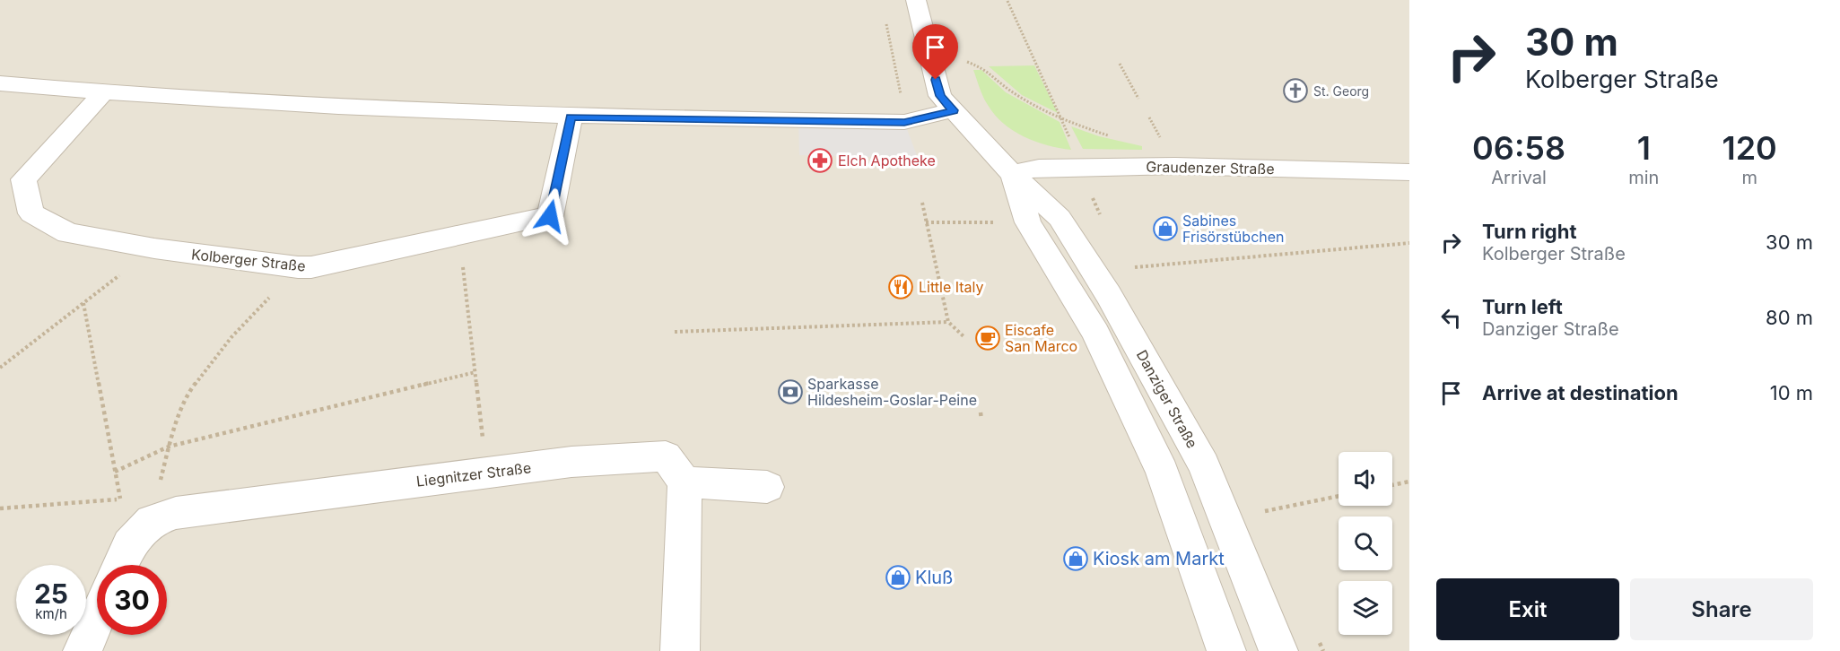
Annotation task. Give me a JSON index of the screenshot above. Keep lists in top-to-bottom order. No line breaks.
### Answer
{"streets":{"street":["Graudenzer Straße","Kolberger Straße","Danziger Straße","Liegnitzer Straße"]},"crossings":[["Graudenzer Straße","Danziger Straße"]],"places":{"church":["St. Georg"],"pharmacy":["Elch Apotheke"],"shop":["Sabines Frisörstübchen","Kiosk am Markt","Kluß"],"restaurant":["Little Italy"],"cafe":["Eiscafe San Marco"],"bank":["Sparkasse Hildesheim-Goslar-Peine"]},"page":{"turn":["30 m","Kolberger Straße"],"eta":["06:58","Arrival","1","min","120","m"],"list":[{"name":"Turn right","note":"Kolberger Straße","value":"30 m"},{"name":"Turn left","note":"Danziger Straße","value":"80 m"},{"name":"Arrive at destination","value":"10 m"}],"speed":"25 km/h","limit":"30","buttons":["Exit","Share"]}}
